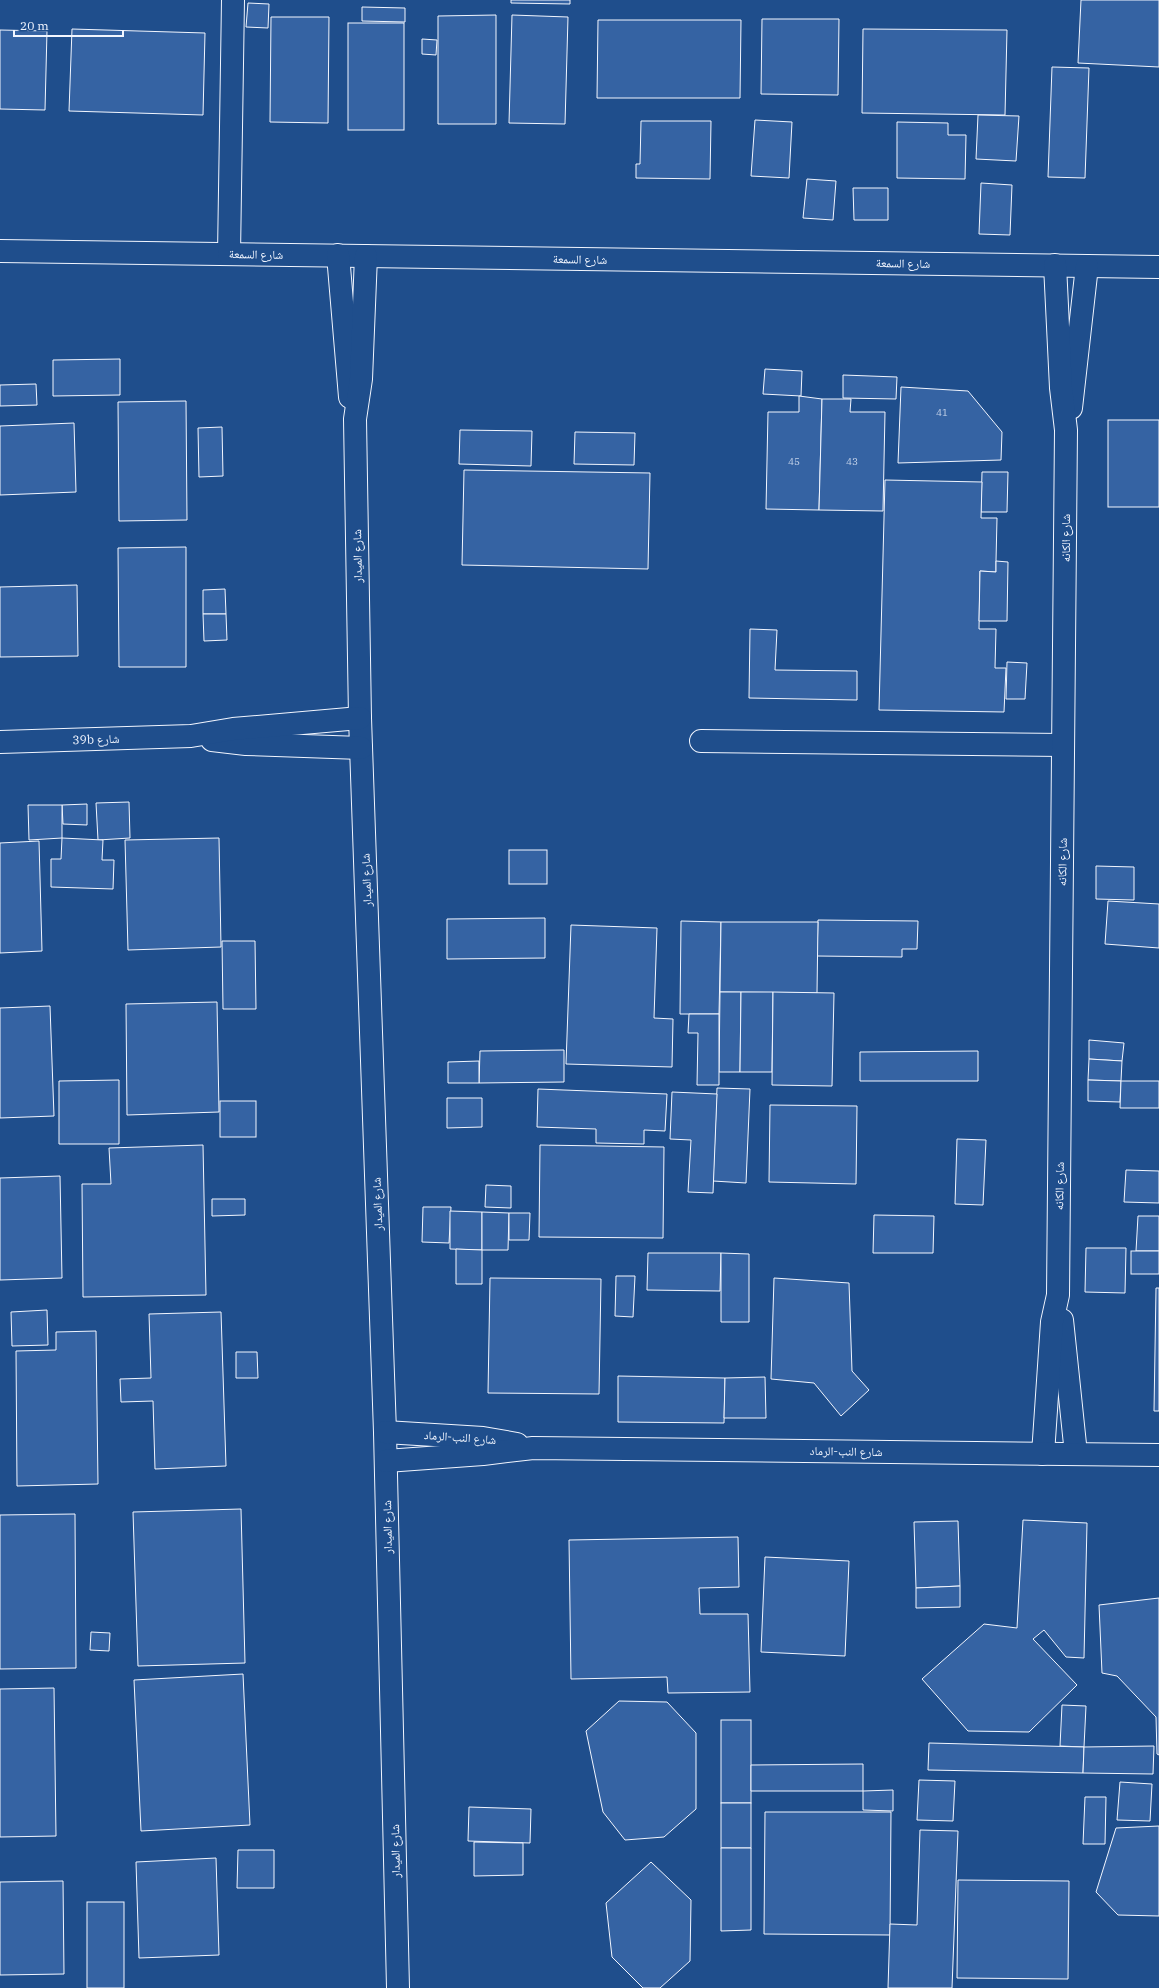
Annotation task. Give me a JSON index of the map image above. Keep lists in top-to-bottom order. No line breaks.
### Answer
{"streets":{"street":["شارع السمعة","شارع الكانه","شارع الميدار","39b شارع","شارع النب-الرماد"]},"crossings":[["شارع السمعة","شارع الكانه"],["شارع السمعة","شارع الميدار"],["شارع الكانه","شارع النب-الرماد"],["شارع الميدار","39b شارع"],["شارع الميدار","شارع النب-الرماد"]],"house_numbers":["41","45","43"],"scale_bar":"20 m"}
